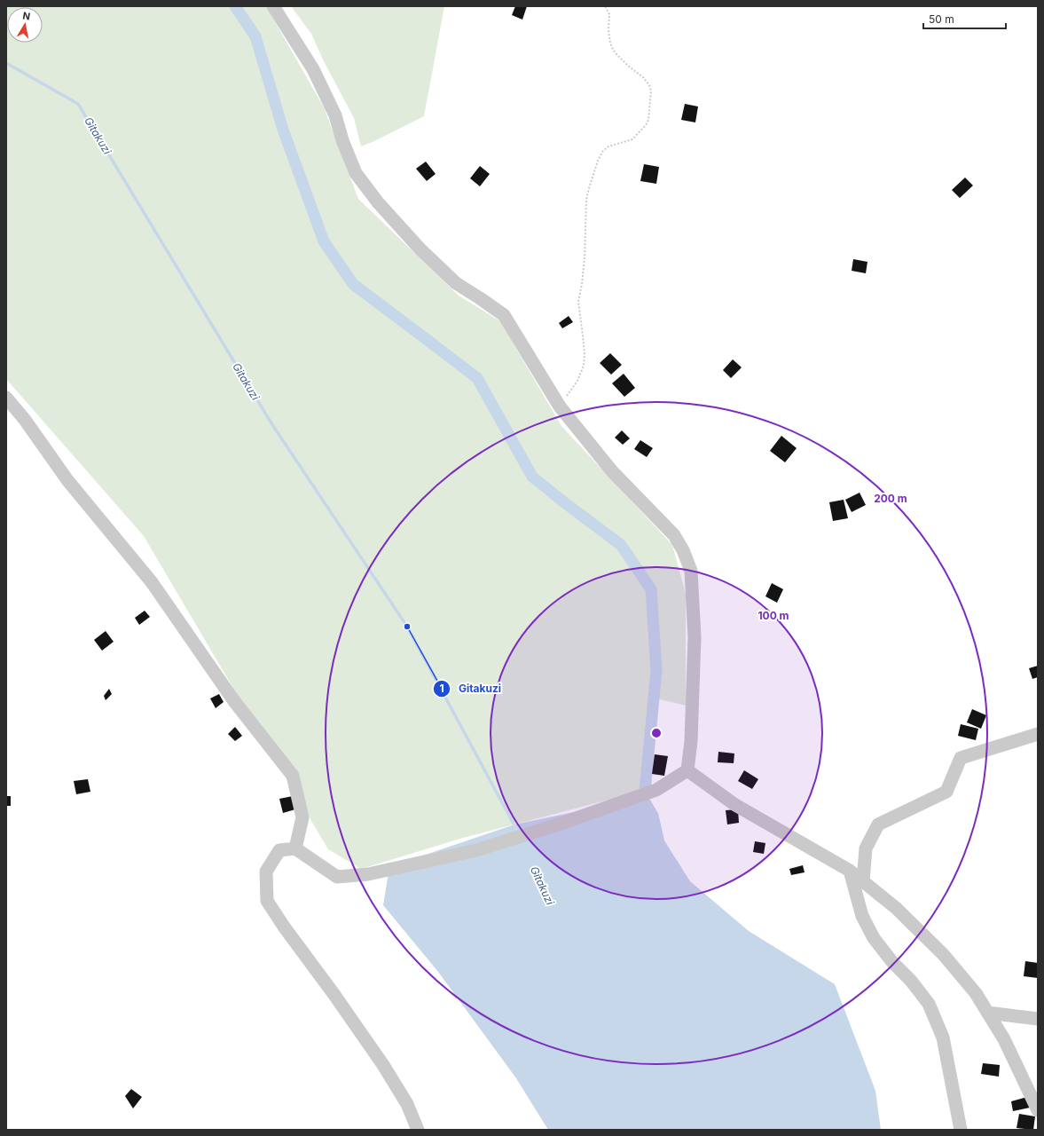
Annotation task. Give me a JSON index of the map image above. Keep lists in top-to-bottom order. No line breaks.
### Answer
{"water":["Gitakuzi"],"places":["Gitakuzi"],"scale_bar":"50 m","north":"top","rings":["200 m","100 m"]}
